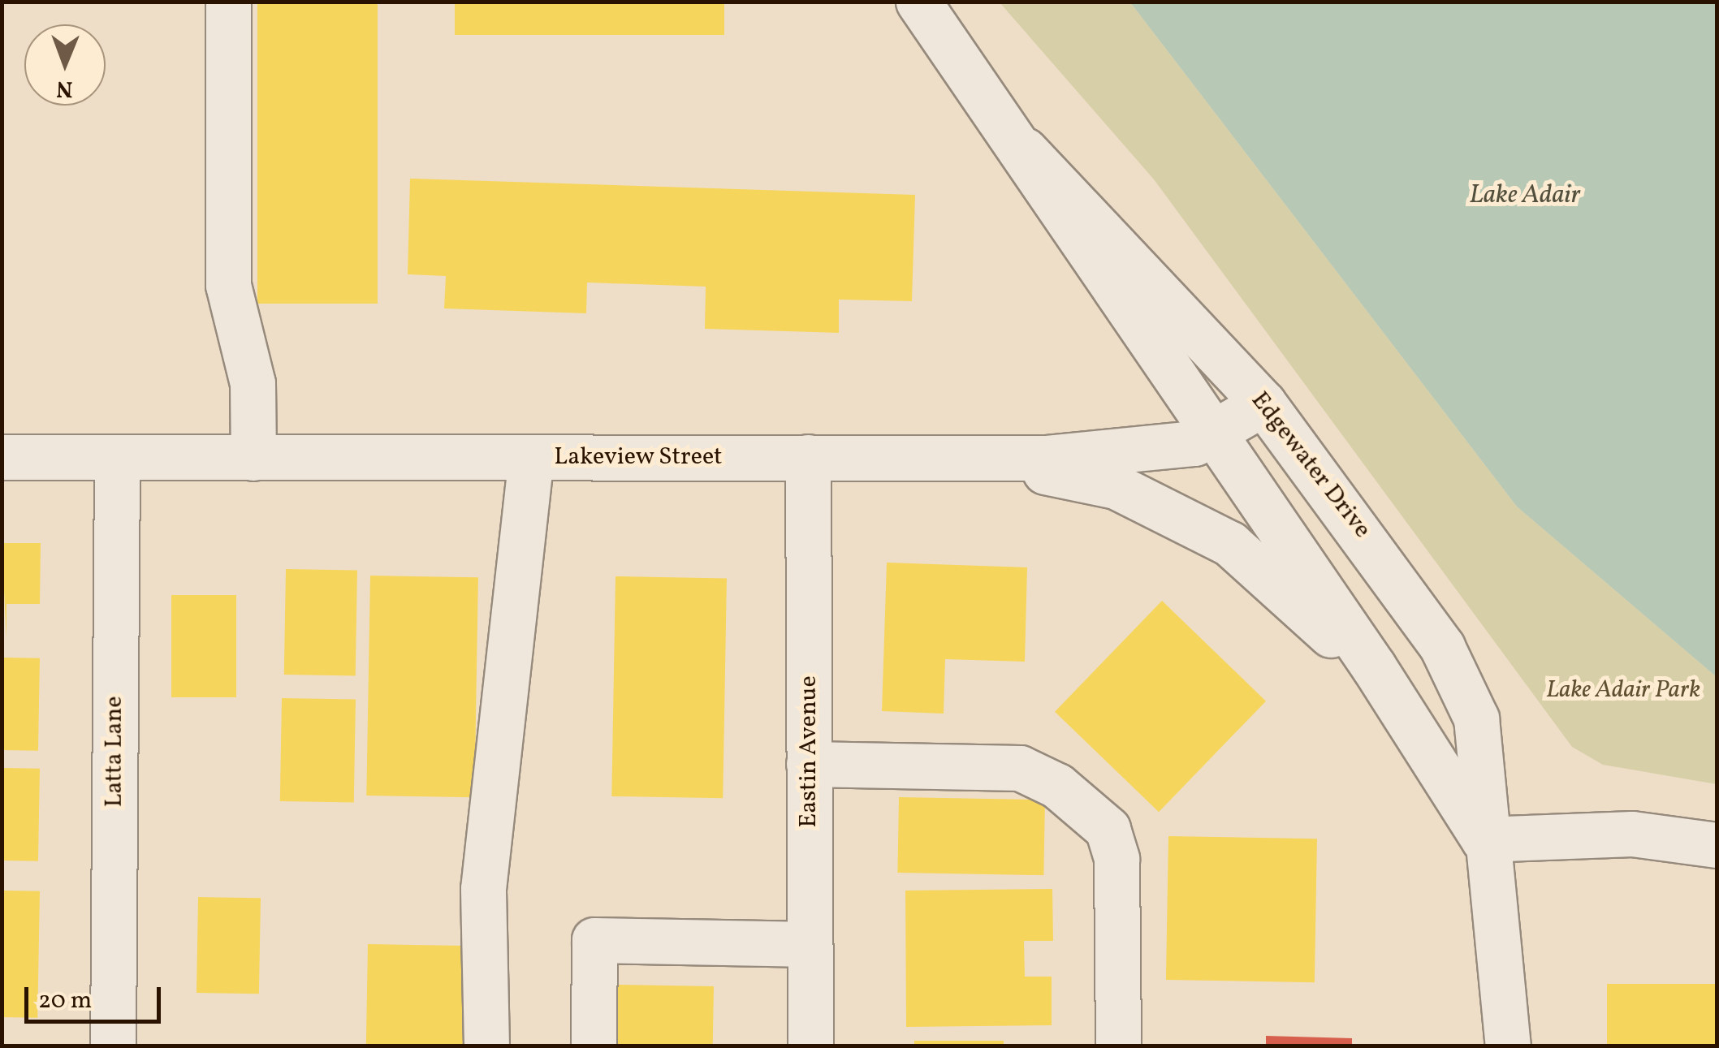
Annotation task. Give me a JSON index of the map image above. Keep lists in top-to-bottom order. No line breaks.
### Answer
{"streets":{"street":["Lakeview Street","Edgewater Drive","Latta Lane","Eastin Avenue"]},"crossings":[["Lakeview Street","Edgewater Drive"],["Lakeview Street","Latta Lane"],["Lakeview Street","Eastin Avenue"]],"water":["Lake Adair"],"parks":["Lake Adair Park"],"scale_bar":"20 m","north":"bottom"}
